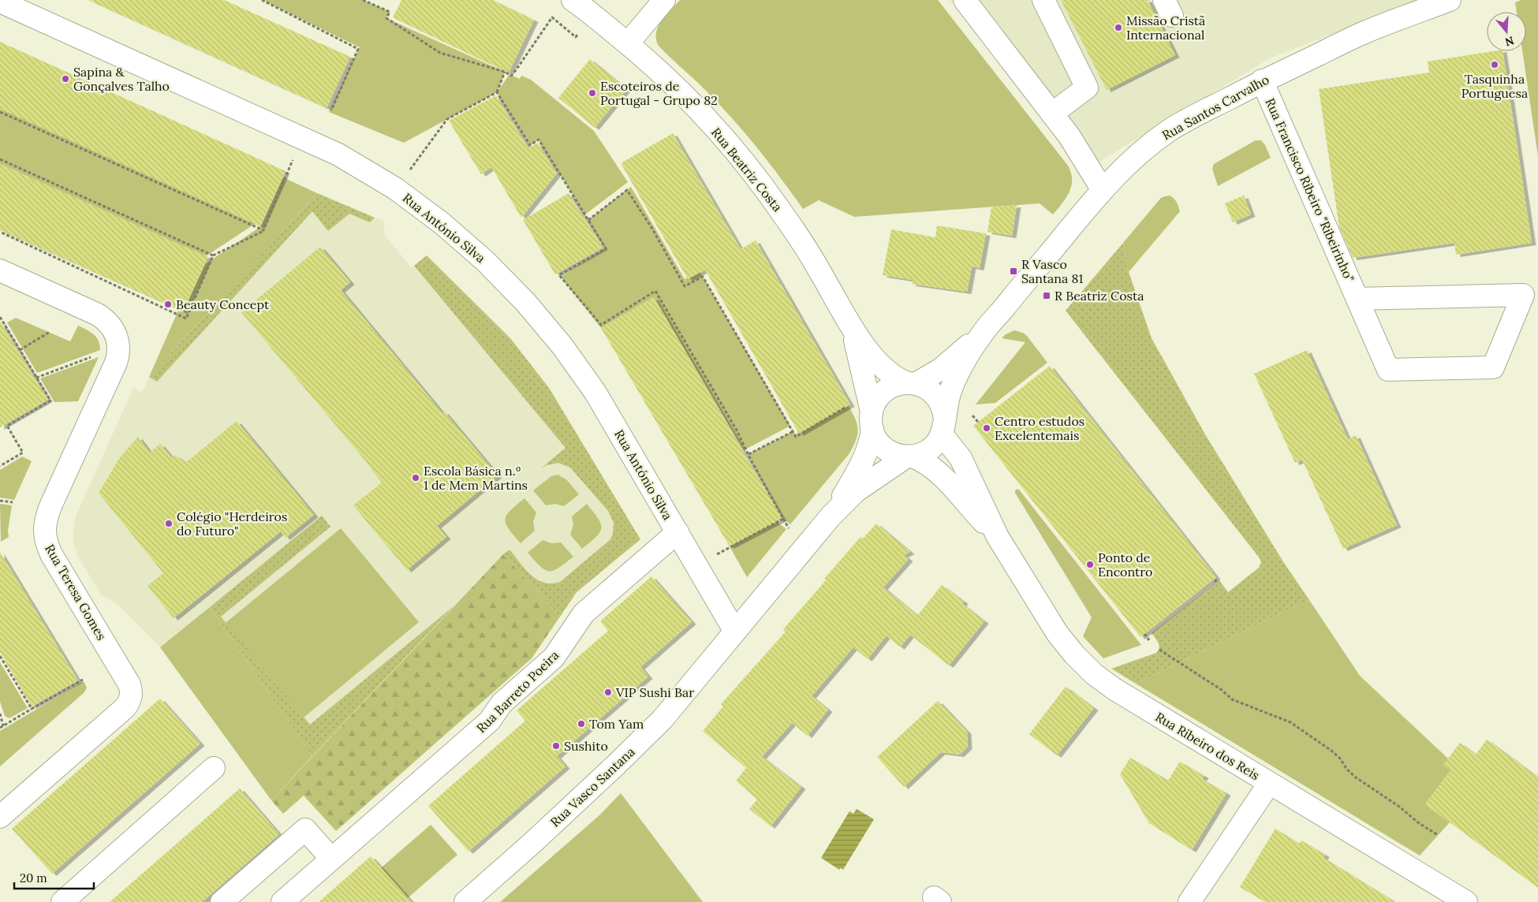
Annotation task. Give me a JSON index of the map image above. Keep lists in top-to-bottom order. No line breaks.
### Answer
{"streets":{"street":["Rua Santos Carvalho","Rua Beatriz Costa","Rua Francisco Ribeiro \"Ribeirinho\"","Rua António Silva","Rua Teresa Gomes","Rua Barreto Poeira","Rua Ribeiro dos Reis","Rua Vasco Santana"]},"crossings":[["Rua Santos Carvalho","Rua Francisco Ribeiro \"Ribeirinho\""],["Rua Santos Carvalho","Rua Vasco Santana"],["Rua Beatriz Costa","Rua Ribeiro dos Reis"],["Rua Beatriz Costa","Rua Vasco Santana"],["Rua António Silva","Rua Barreto Poeira"],["Rua António Silva","Rua Vasco Santana"],["Rua Ribeiro dos Reis","Rua Vasco Santana"]],"places":{"other":["Missão Cristã Internacional","Tasquinha Portuguesa","Sapina & Gonçalves Talho","Escoteiros de Portugal - Grupo 82","Beauty Concept","Centro estudos Excelentemais","Escola Básica n.º 1 de Mem Martins","Colégio \"Herdeiros do Futuro\"","Ponto de Encontro","VIP Sushi Bar","Tom Yam","Sushito"],"transit":["R Vasco Santana 81","R Beatriz Costa"]},"scale_bar":"20 m","north":"bottom"}
